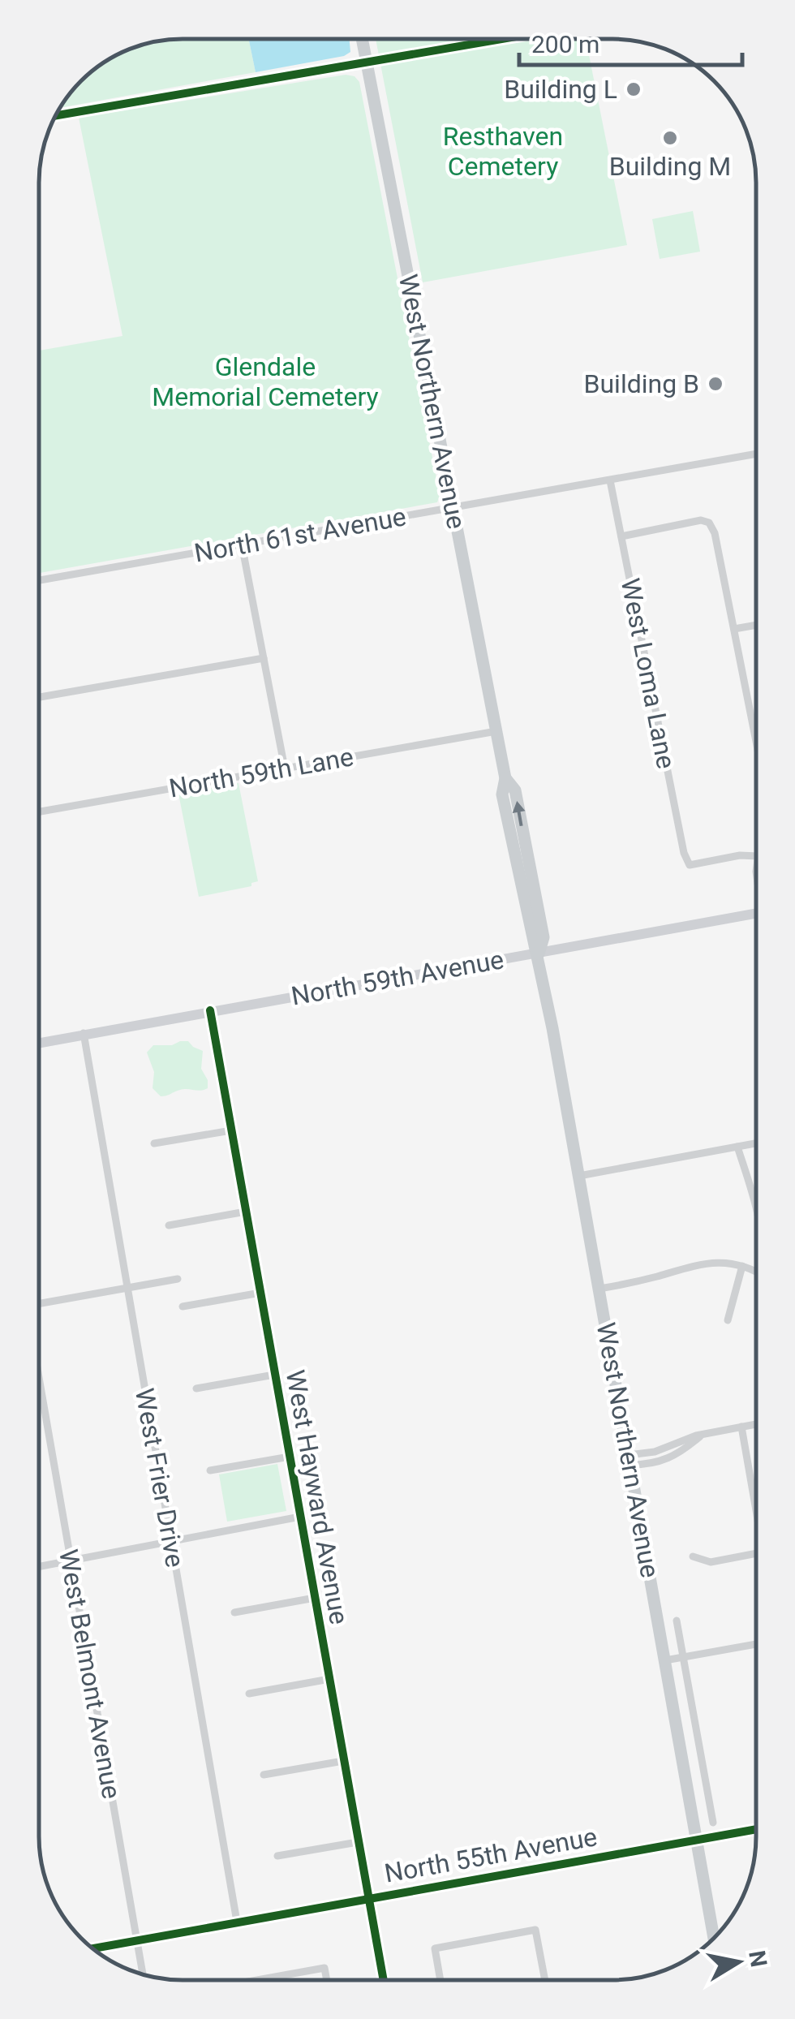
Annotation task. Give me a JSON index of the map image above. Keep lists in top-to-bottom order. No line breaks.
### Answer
{"streets":{"main road":["West Northern Avenue"],"street":["North 61st Avenue","West Loma Lane","North 59th Lane","North 59th Avenue","West Frier Drive","West Hayward Avenue","West Belmont Avenue","North 55th Avenue"]},"crossings":[["West Northern Avenue","North 61st Avenue"],["West Northern Avenue","North 59th Lane"],["West Northern Avenue","North 59th Avenue"],["West Northern Avenue","North 55th Avenue"],["North 61st Avenue","West Loma Lane"],["North 59th Avenue","West Frier Drive"],["North 59th Avenue","West Hayward Avenue"],["West Frier Drive","North 55th Avenue"],["West Hayward Avenue","North 55th Avenue"],["West Belmont Avenue","North 55th Avenue"]],"parks":["Resthaven Cemetery","Glendale Memorial Cemetery"],"places":["Building L","Building M","Building B"],"scale_bar":"200 m","north":"right"}
